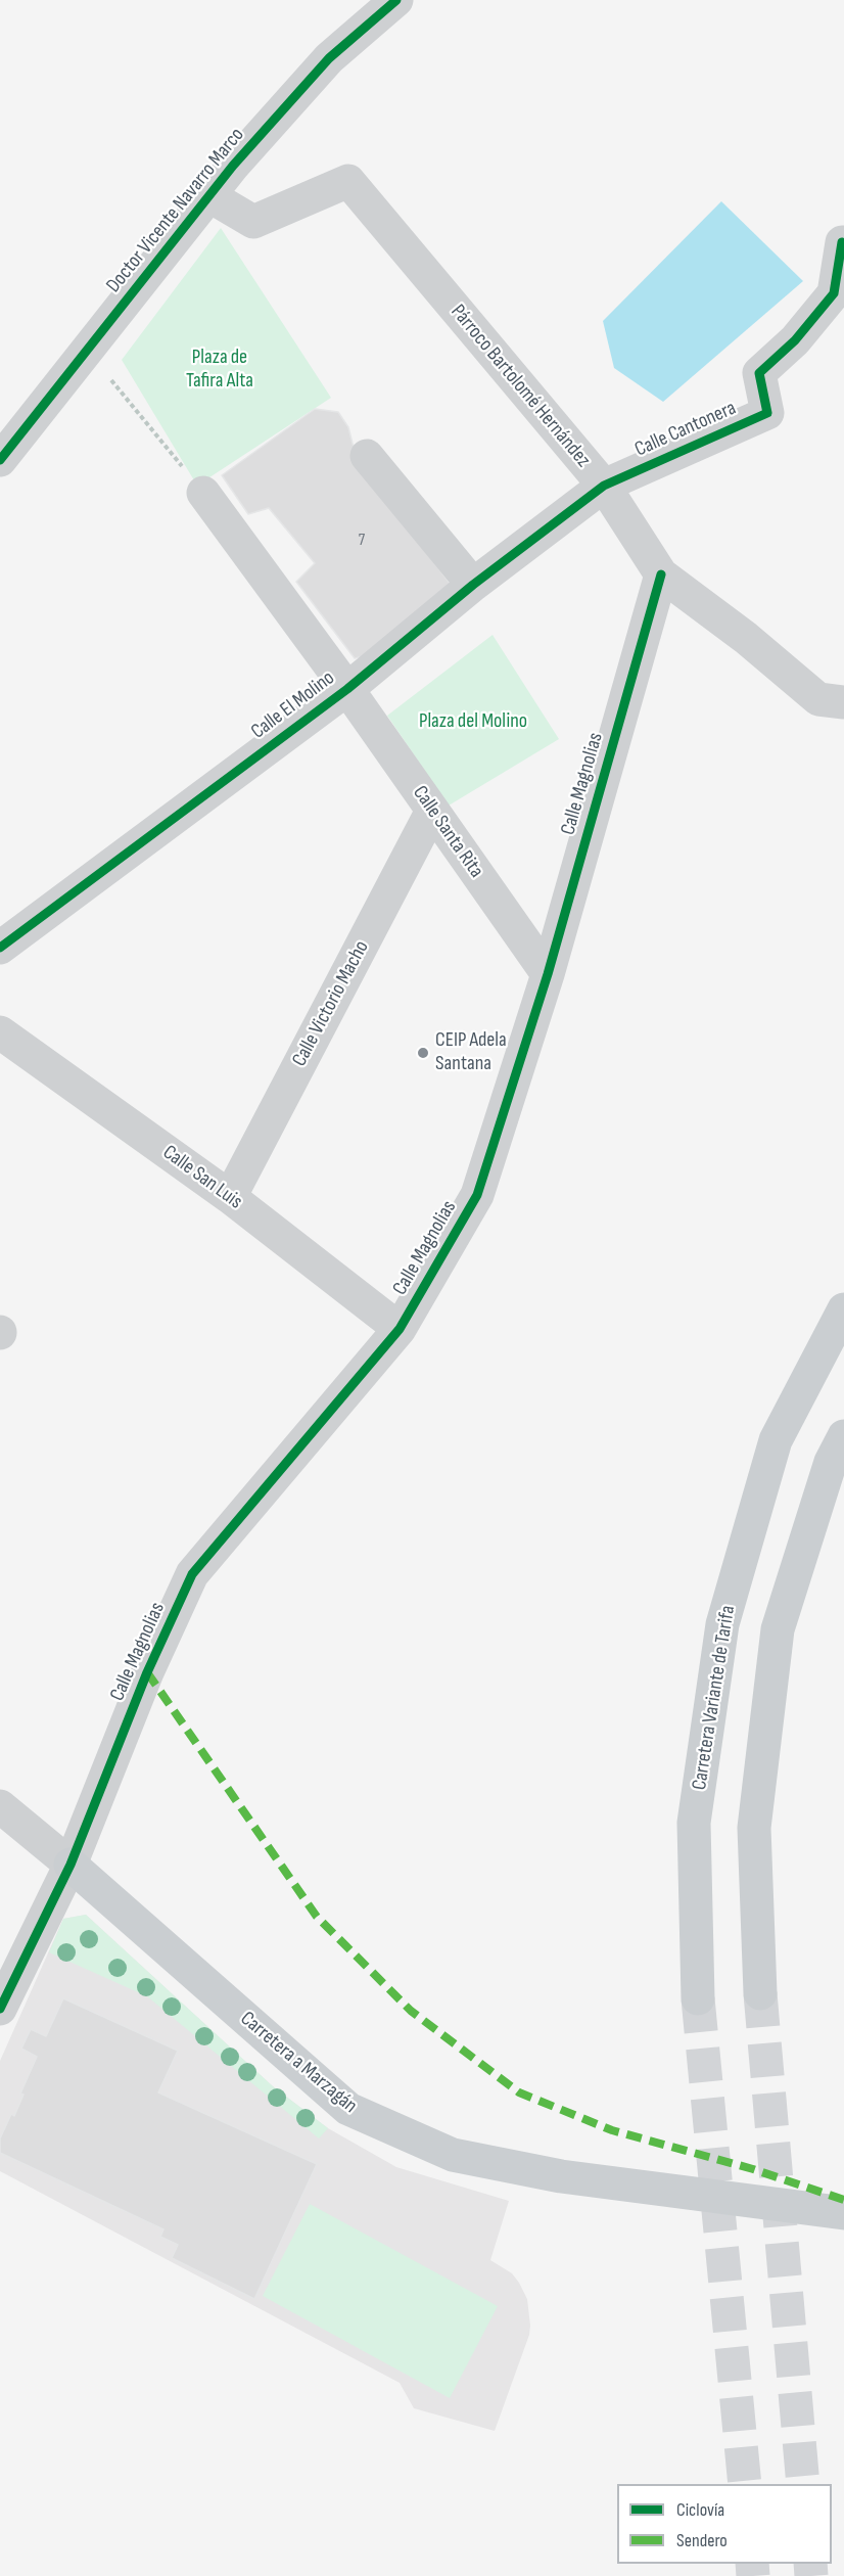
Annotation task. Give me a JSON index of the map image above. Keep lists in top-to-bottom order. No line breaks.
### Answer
{"streets":{"main road":["Carretera Variante de Tarifa","Carretera a Marzagán"],"street":["Doctor Vicente Navarro Marco","Párroco Bartolomé Hernández","Calle Cantonera","Calle El Molino","Calle Magnolias","Calle Santa Rita","Calle Victorio Macho","Calle San Luis"]},"crossings":[["Doctor Vicente Navarro Marco","Párroco Bartolomé Hernández"],["Párroco Bartolomé Hernández","Calle Cantonera"],["Párroco Bartolomé Hernández","Calle El Molino"],["Párroco Bartolomé Hernández","Calle Magnolias"],["Calle Cantonera","Calle El Molino"],["Calle El Molino","Calle Santa Rita"],["Calle Magnolias","Calle Santa Rita"],["Calle Magnolias","Calle San Luis"],["Calle Magnolias","Carretera a Marzagán"],["Calle Santa Rita","Calle Victorio Macho"],["Calle Victorio Macho","Calle San Luis"]],"parks":["Plaza de Tafira Alta","Plaza del Molino"],"places":["CEIP Adela Santana"],"house_numbers":["7"],"legend":["Ciclovía","Sendero"]}
